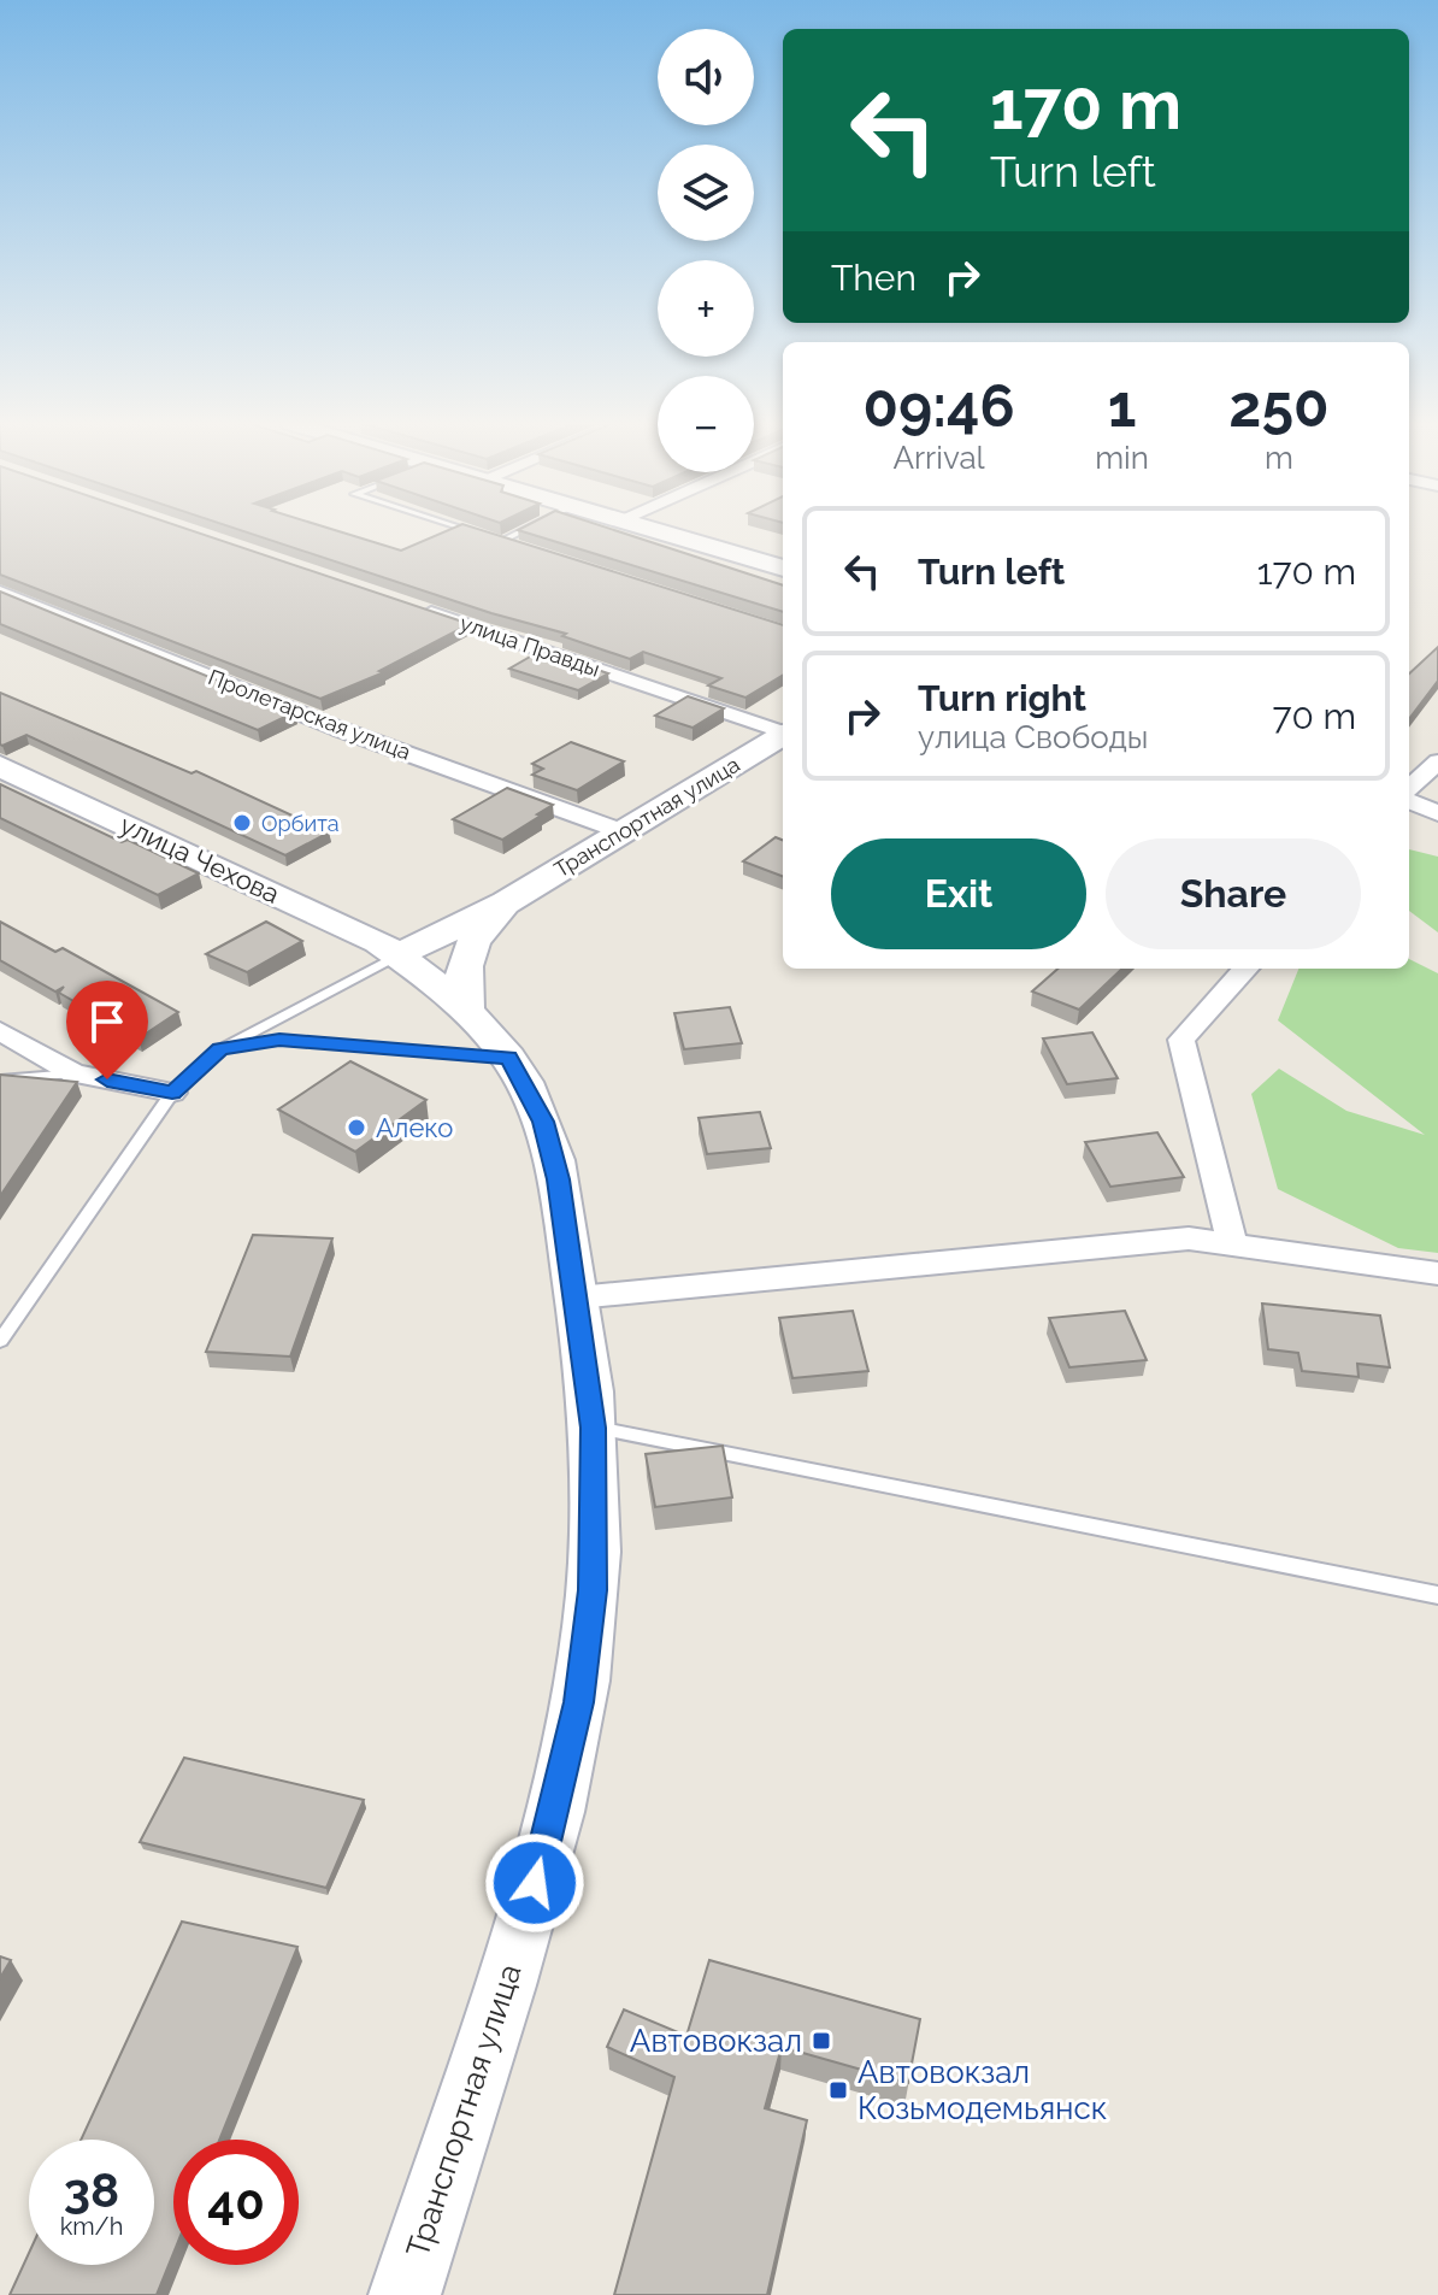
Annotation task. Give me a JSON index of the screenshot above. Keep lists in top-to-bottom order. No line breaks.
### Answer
{"streets":{"street":["улица Правды","Пролетарская улица","Транспортная улица","улица Чехова"]},"crossings":[["Пролетарская улица","Транспортная улица"],["Транспортная улица","улица Чехова"]],"places":{"other":["Орбита","Алеко"],"transit":["Автовокзал","Автовокзал Козьмодемьянск"]},"page":{"map_buttons":["+","−"],"turn":["170 m","Turn left"],"then":"Then","eta":["09:46","Arrival","1","min","250","m"],"list":[{"name":"Turn left","value":"170 m"},{"name":"Turn right","note":"улица Свободы","value":"70 m"}],"buttons":["Exit","Share"],"speed":"38 km/h","limit":"40"}}
